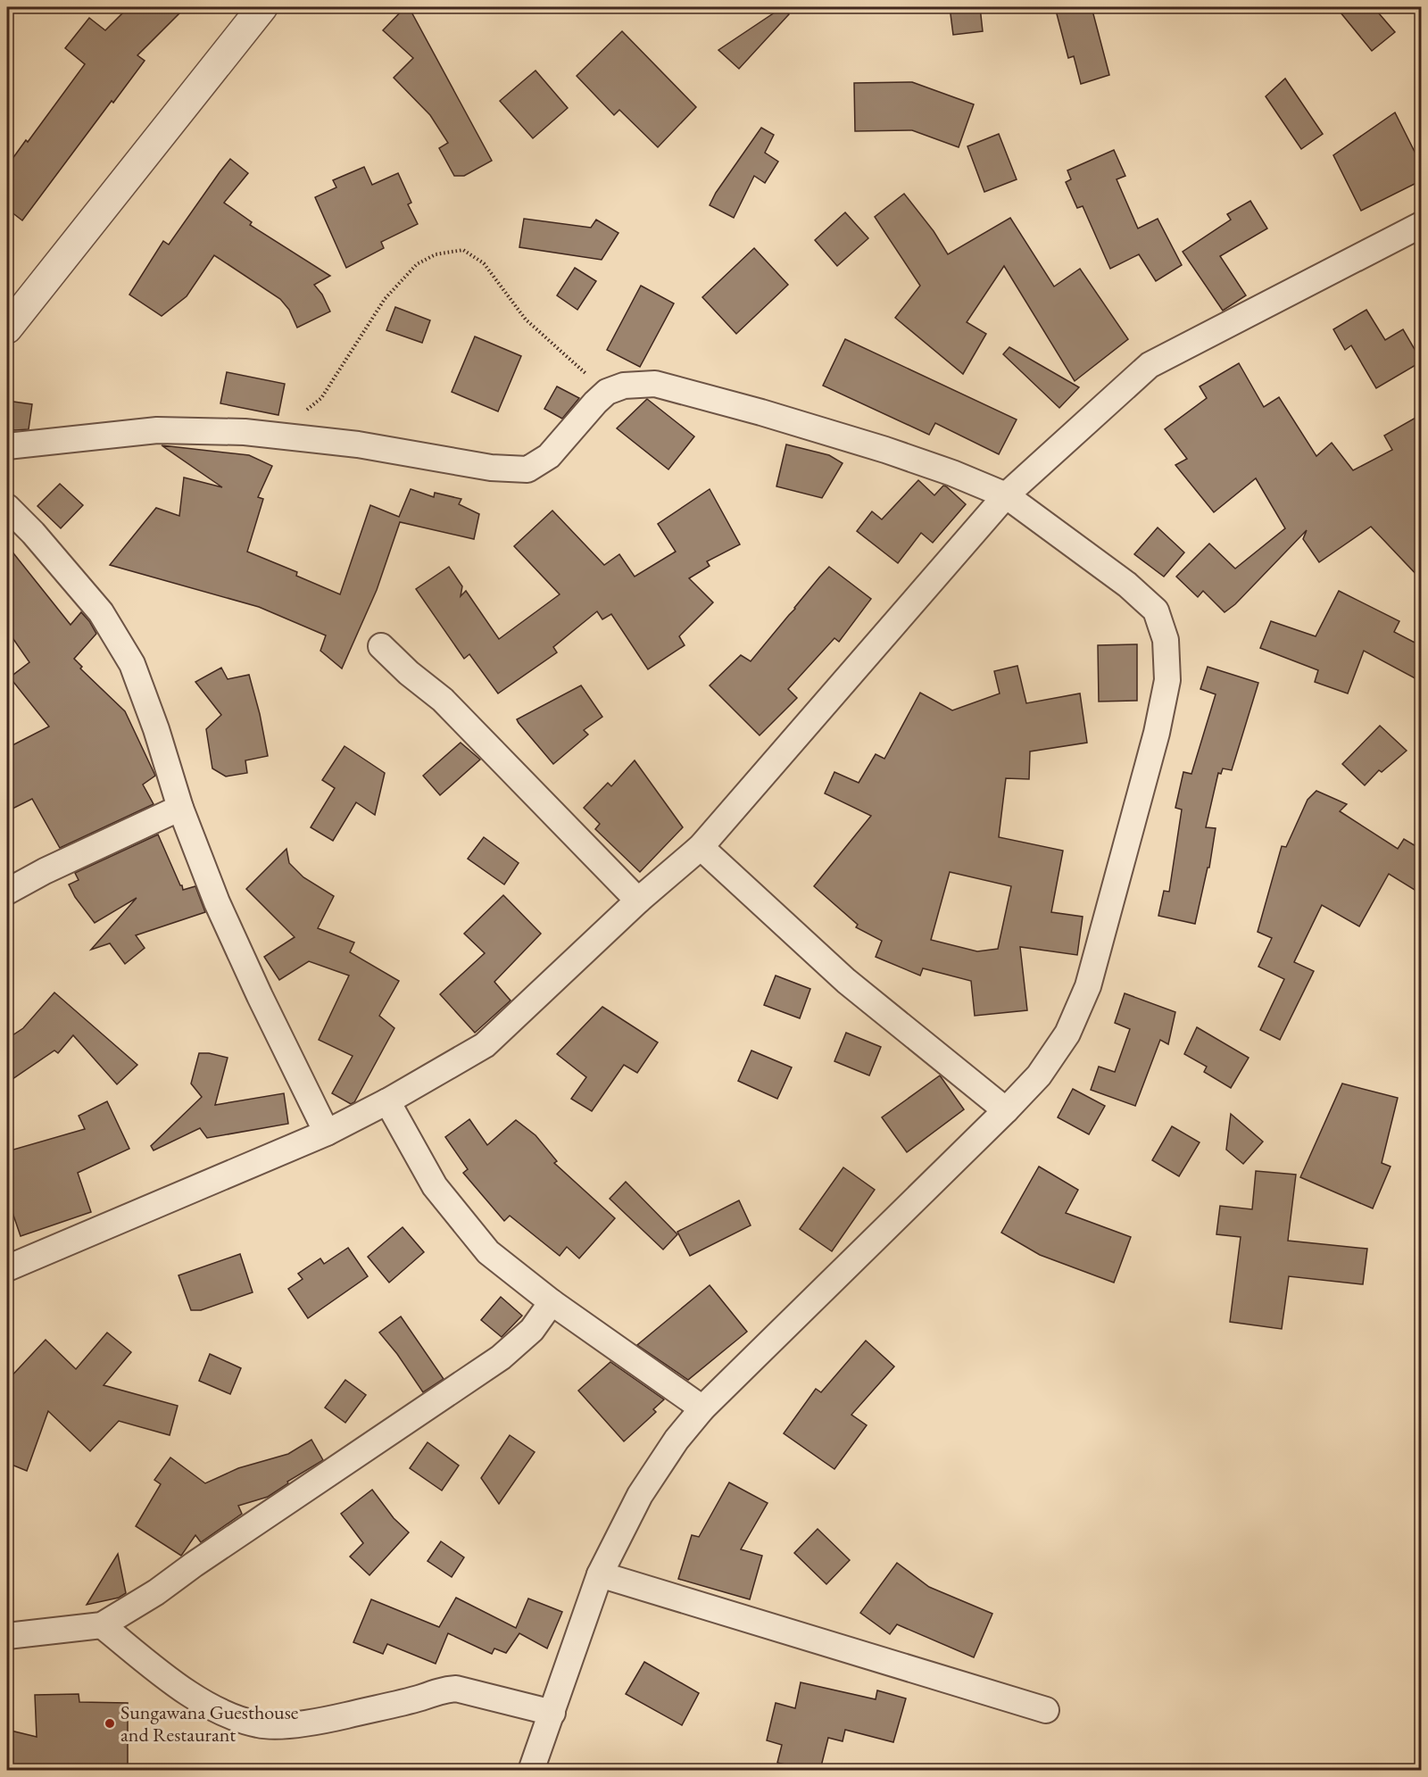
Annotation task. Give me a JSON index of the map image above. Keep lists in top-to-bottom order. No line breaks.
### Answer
{"places":["Sungawana Guesthouse and Restaurant"]}
